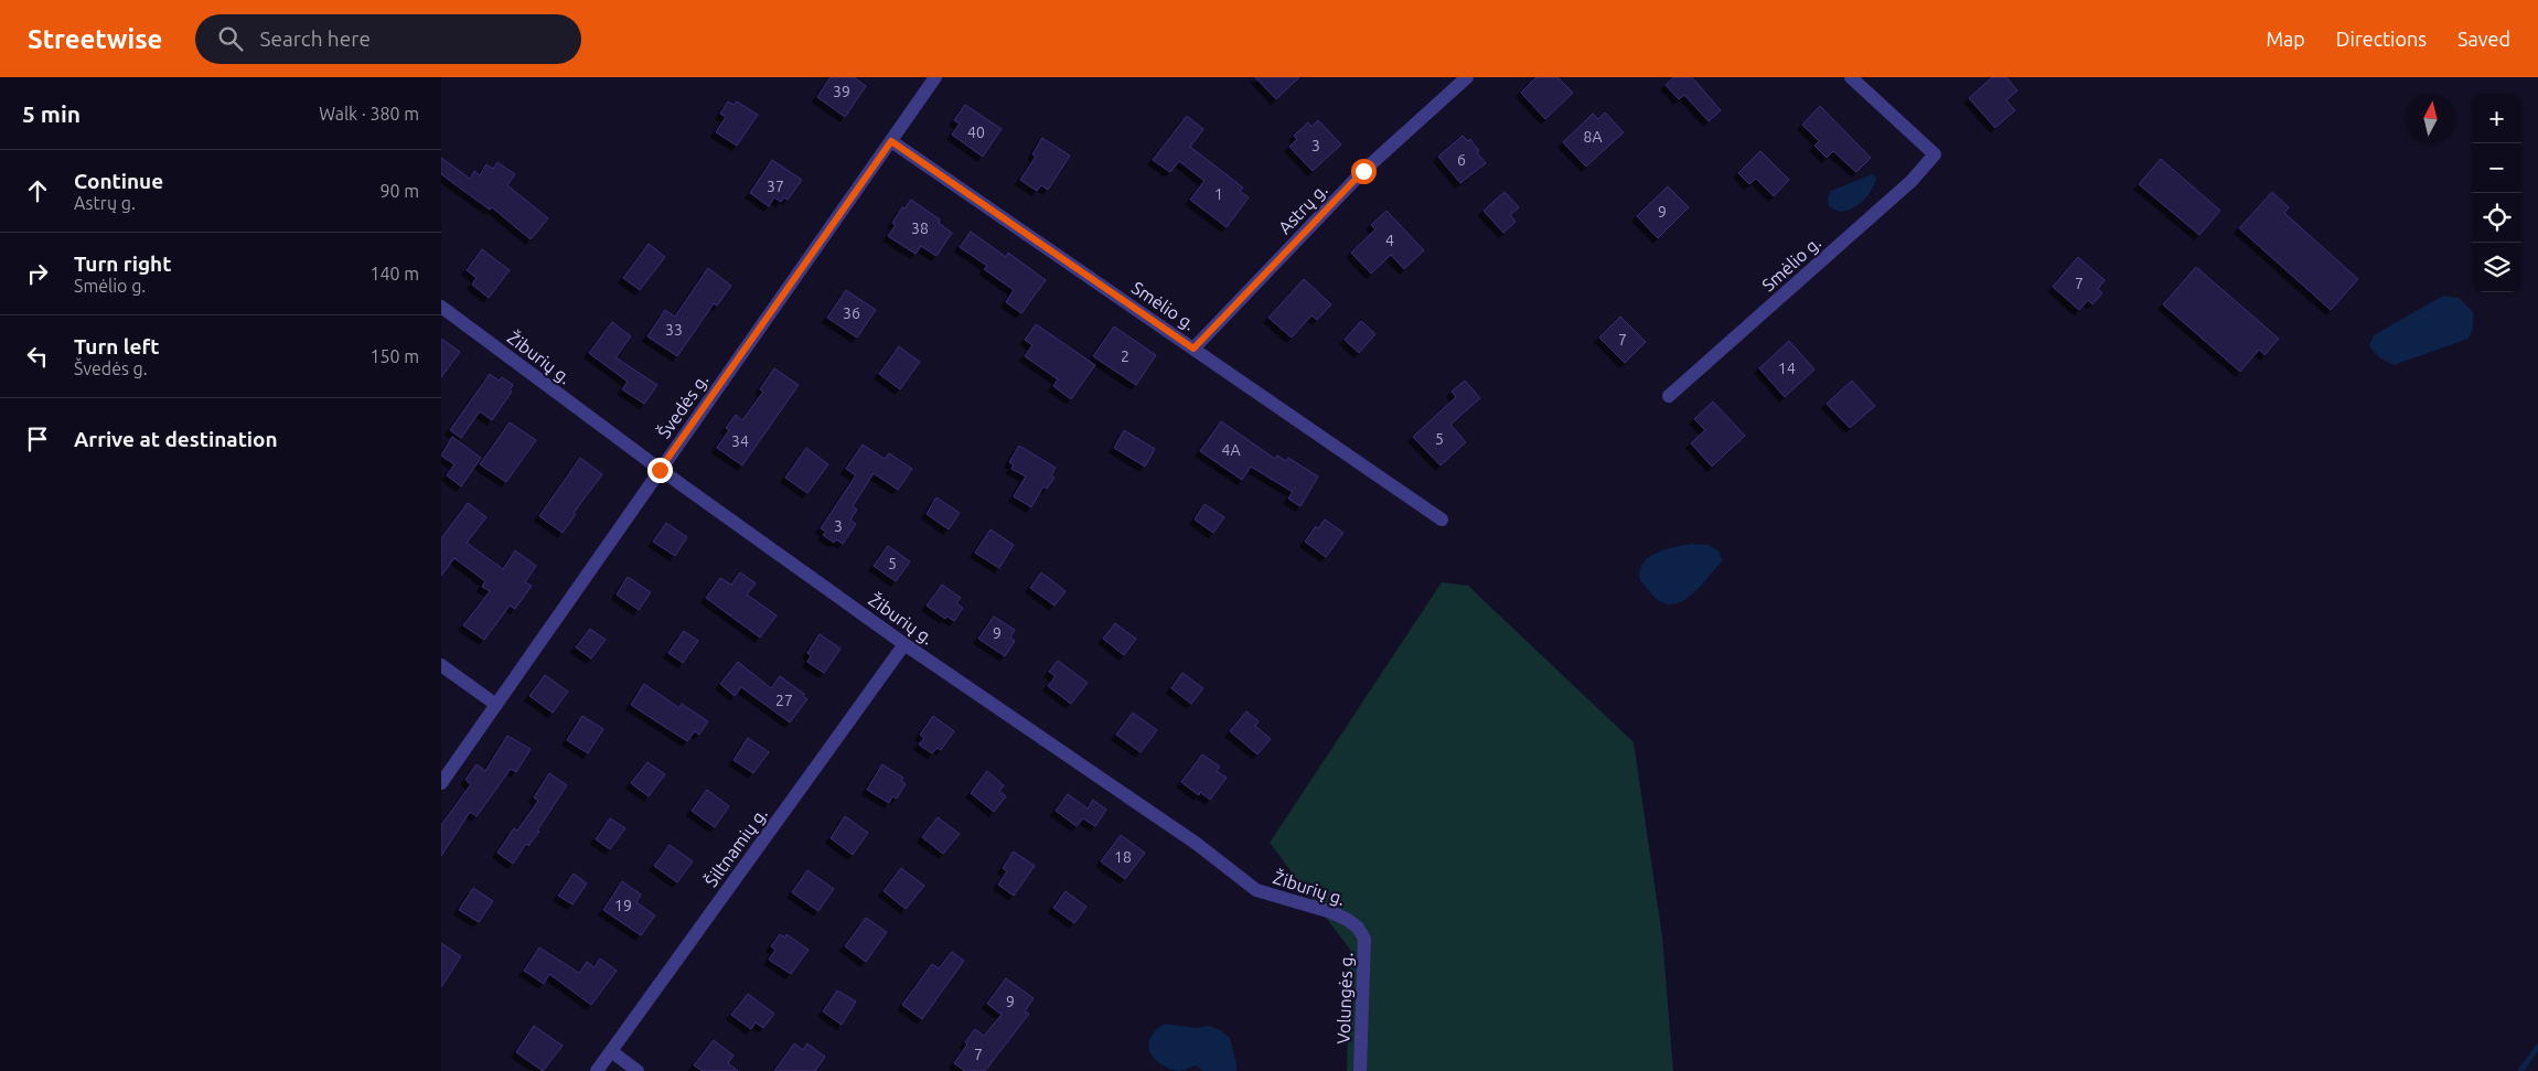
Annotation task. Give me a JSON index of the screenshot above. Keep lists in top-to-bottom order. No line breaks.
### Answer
{"streets":{"street":["Astrų g.","Smėlio g.","Žiburių g.","Švedės g.","Šiltnamių g.","Volungės g."]},"crossings":[["Astrų g.","Smėlio g."],["Smėlio g.","Švedės g."],["Žiburių g.","Švedės g."],["Žiburių g.","Šiltnamių g."],["Žiburių g.","Volungės g."]],"house_numbers":["39","40","8A","3","6","37","1","9","38","4","7","36","33","7","2","14","5","34","4A","3","5","9","27","18","19","9","7"],"north":"top","page":{"header":"Streetwise","search":"Search here","nav":["Map","Directions","Saved"],"heading":["5 min","Walk · 380 m"],"map_buttons":["+","−"],"list":[["Continue","Astrų g.","90 m"],["Turn right","Smėlio g.","140 m"],["Turn left","Švedės g.","150 m"],"Arrive at destination"]}}
